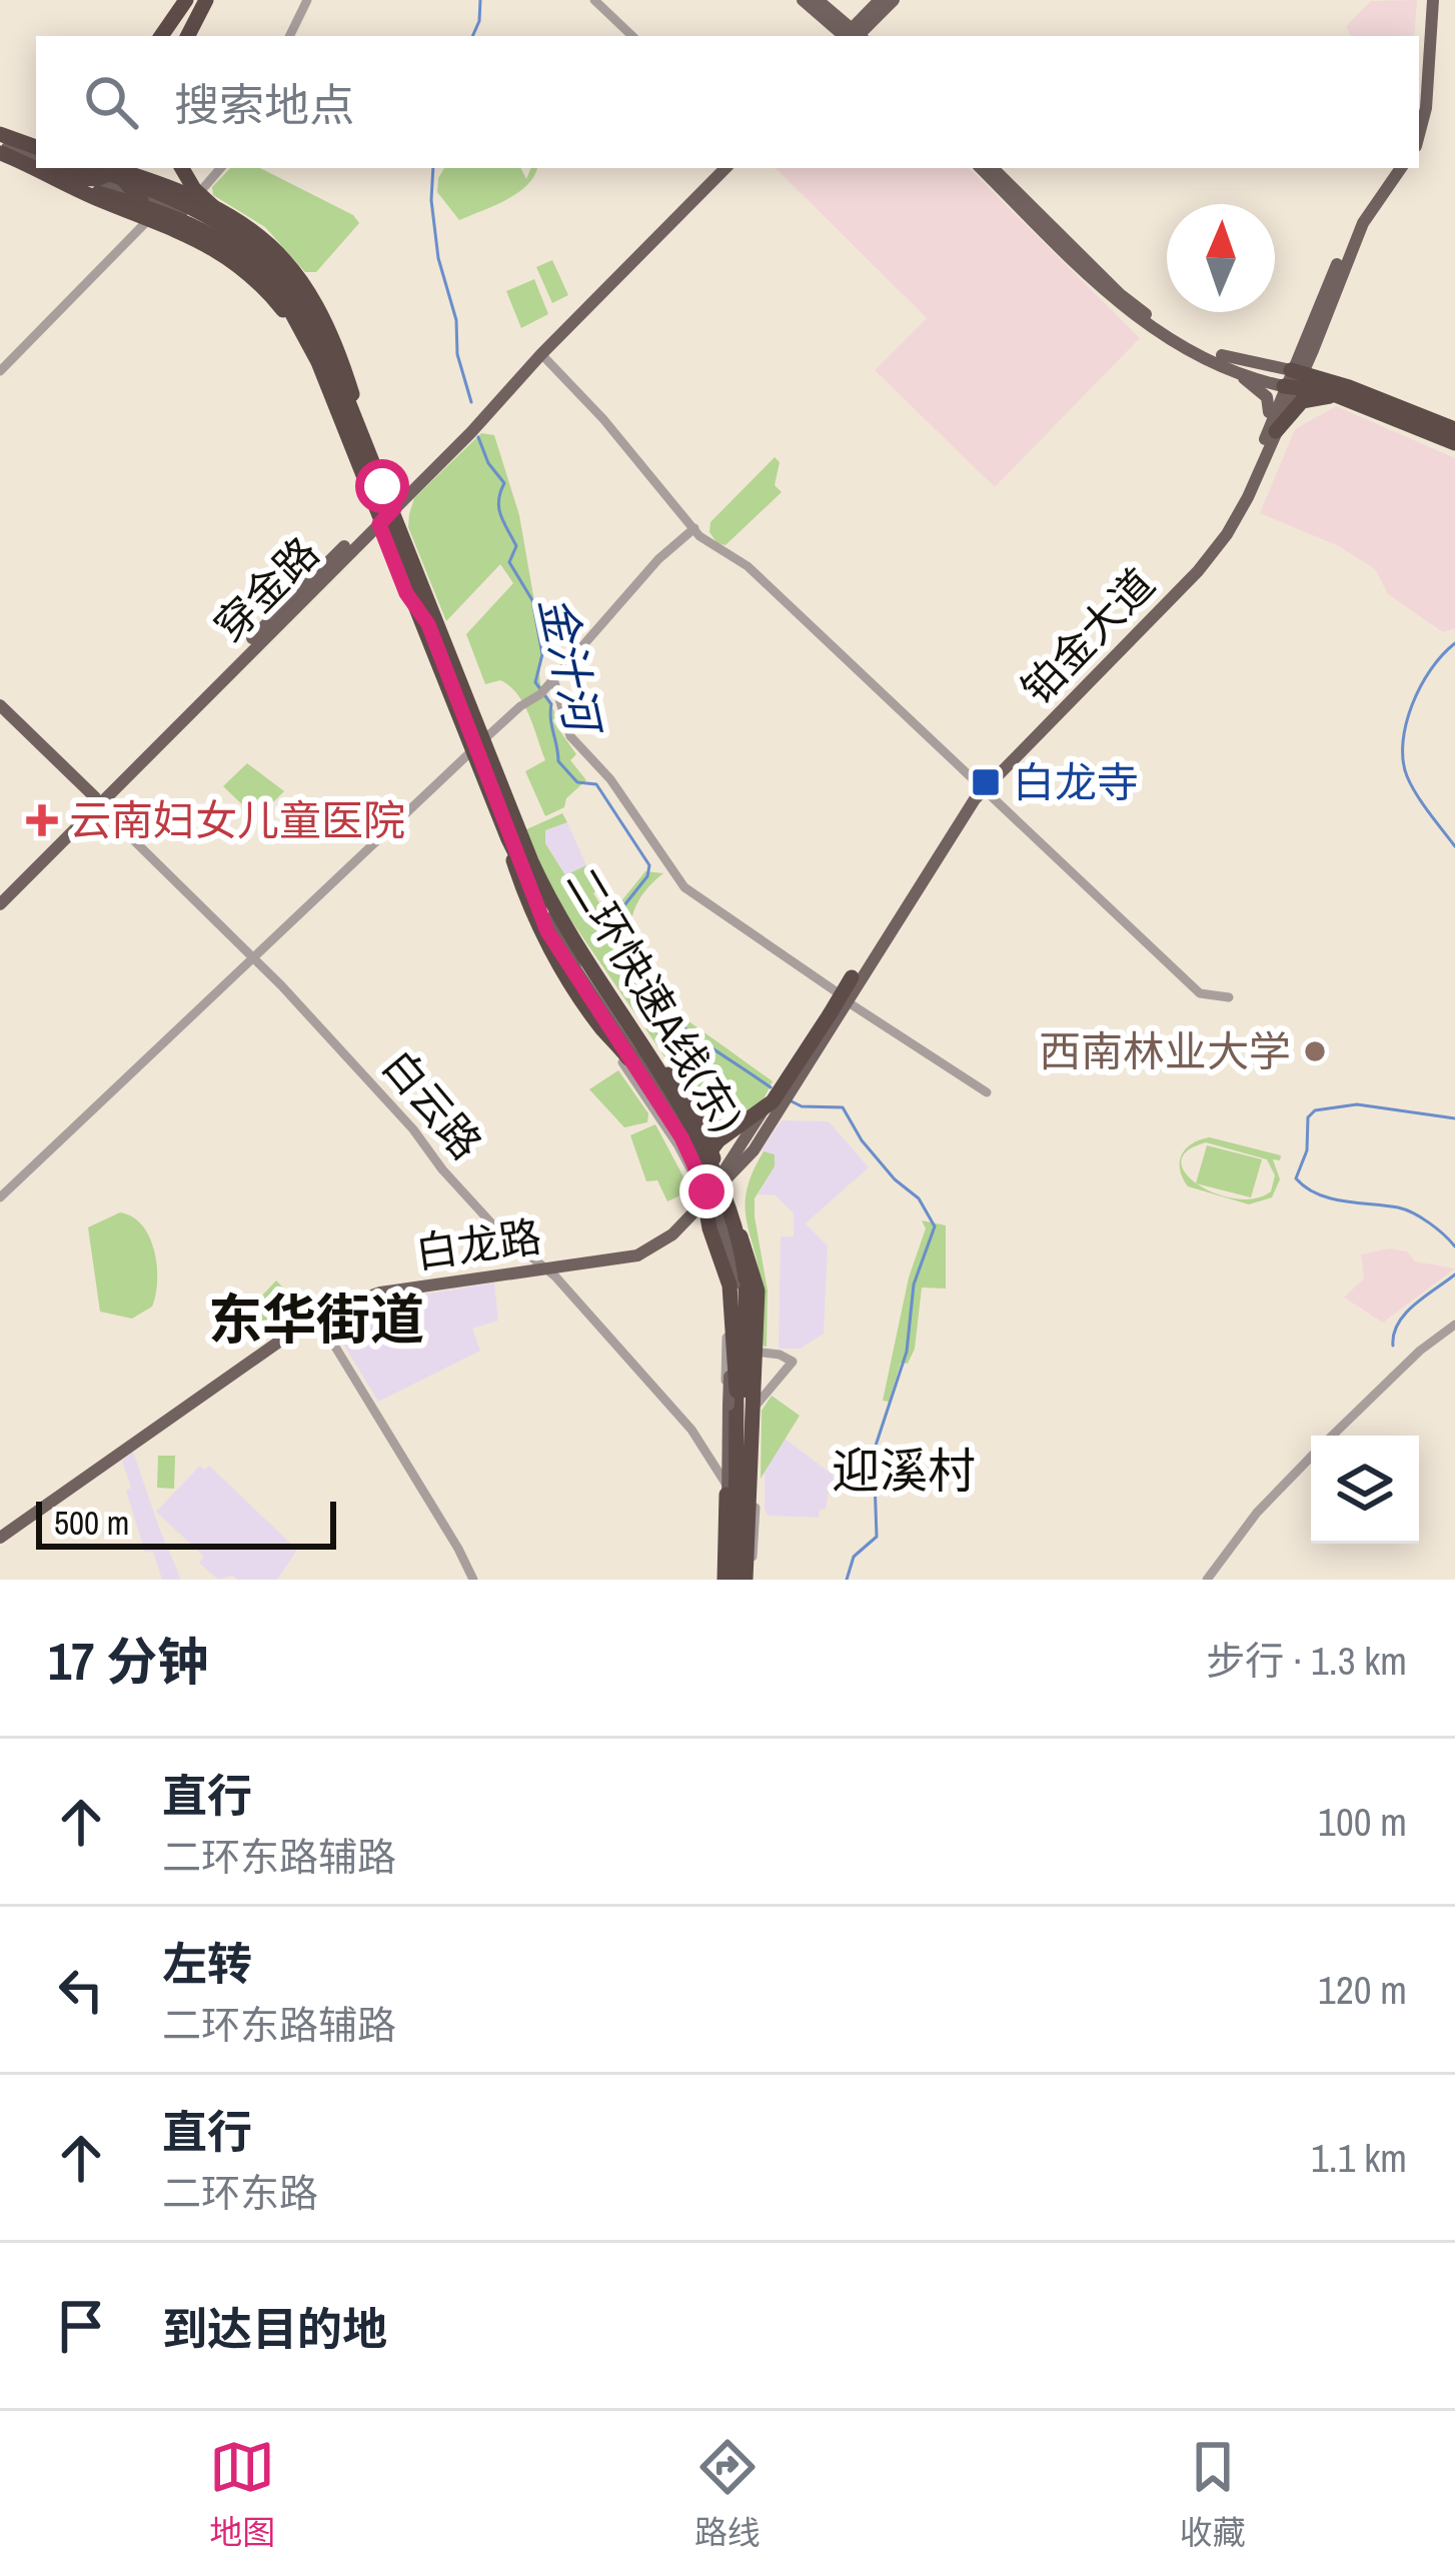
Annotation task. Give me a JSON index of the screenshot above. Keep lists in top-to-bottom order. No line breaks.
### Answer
{"streets":{"highway":["二环快速A线(东)"],"main road":["穿金路","铂金大道","白云路","白龙路"]},"crossings":[["穿金路","白云路"],["铂金大道","白龙路"],["白云路","白龙路"]],"districts":["东华街道","迎溪村"],"water":["金汁河"],"places":{"transit":["白龙寺"],"health":["云南妇女儿童医院"],"other":["西南林业大学"]},"scale_bar":"500 m","north":"top","page":{"search":"搜索地点","scale":"500 m","heading":["17 分钟","步行 · 1.3 km"],"list":[["直行","二环东路辅路","100 m"],["左转","二环东路辅路","120 m"],["直行","二环东路","1.1 km"],"到达目的地"],"nav":["地图","路线","收藏"]}}
